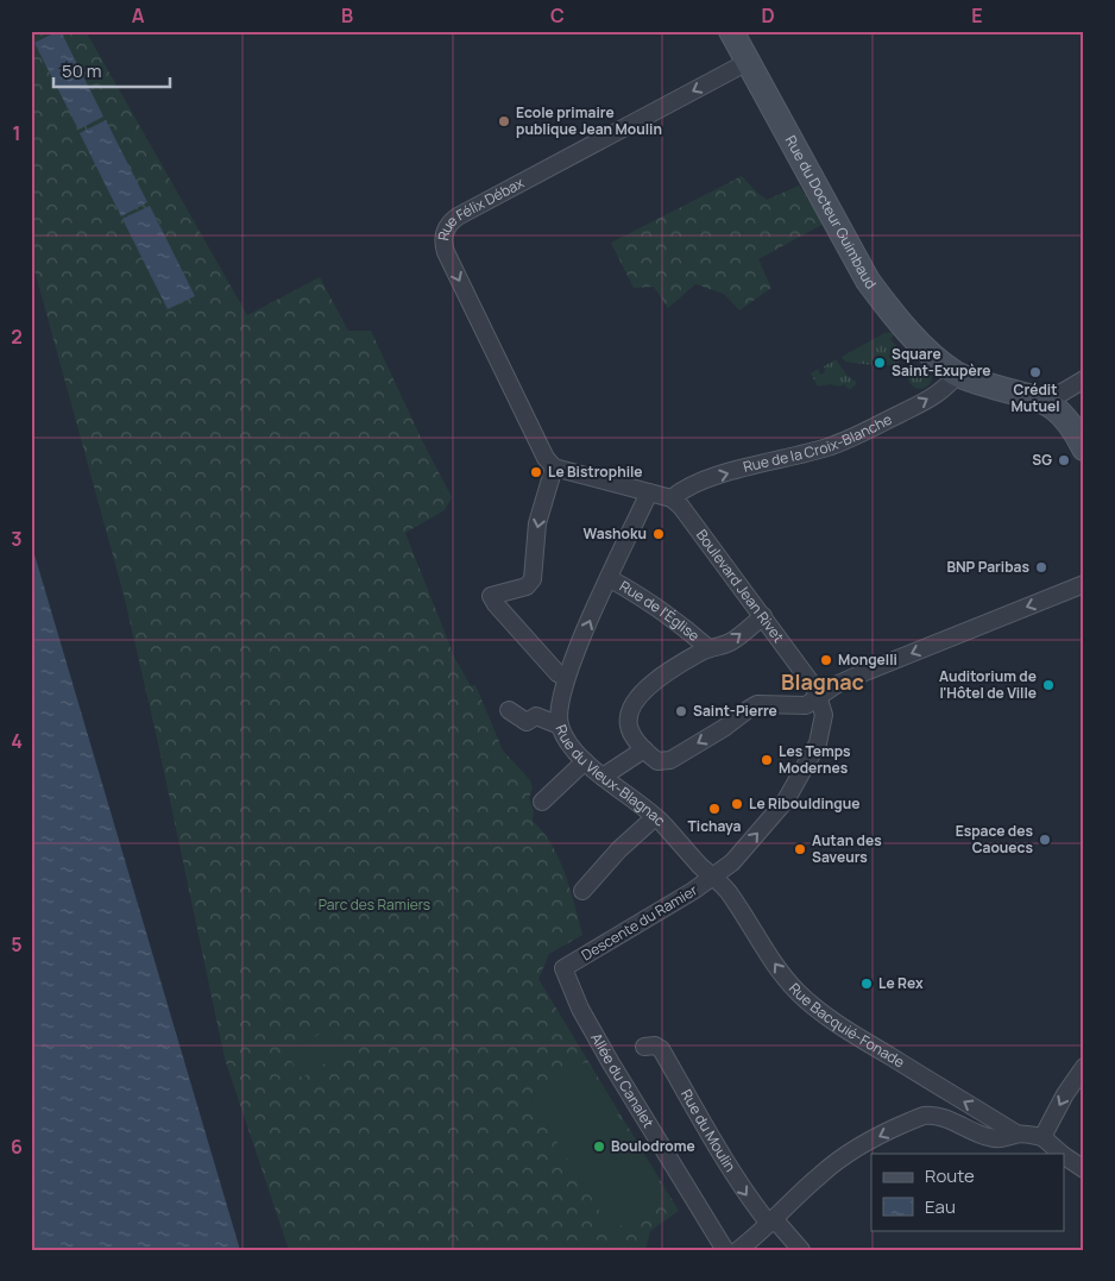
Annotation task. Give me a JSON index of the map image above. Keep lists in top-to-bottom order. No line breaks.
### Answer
{"streets":{"main road":["Rue du Docteur Guimbaud"],"street":["Rue Félix Débax","Rue de la Croix-Blanche","Boulevard Jean Rivet","Rue de l'Église","Rue du Vieux-Blagnac","Descente du Ramier","Rue Bacquié-Fonade","Allée du Canalet","Rue du Moulin"]},"crossings":[["Rue Félix Débax","Rue du Docteur Guimbaud"],["Rue du Docteur Guimbaud","Rue de la Croix-Blanche"],["Rue de la Croix-Blanche","Boulevard Jean Rivet"],["Boulevard Jean Rivet","Descente du Ramier"],["Rue de l'Église","Rue du Vieux-Blagnac"],["Rue du Vieux-Blagnac","Descente du Ramier"],["Rue du Vieux-Blagnac","Rue Bacquié-Fonade"],["Descente du Ramier","Rue Bacquié-Fonade"],["Descente du Ramier","Allée du Canalet"]],"one_way":["Rue de la Croix-Blanche","Descente du Ramier","Rue Bacquié-Fonade","Rue du Moulin"],"districts":["Blagnac"],"parks":["Parc des Ramiers"],"places":["Ecole primaire publique Jean Moulin","Square Saint-Exupère","Crédit Mutuel","SG","Le Bistrophile","Washoku","BNP Paribas","Mongelli","Auditorium de l'Hôtel de Ville","Saint-Pierre","Les Temps Modernes","Le Ribouldingue","Tichaya","Espace des Caouecs","Autan des Saveurs","Le Rex","Boulodrome"],"legend":["Route","Eau"],"scale_bar":"50 m","grid":{"columns":["A","B","C","D","E"],"rows":["1","2","3","4","5","6"]}}
